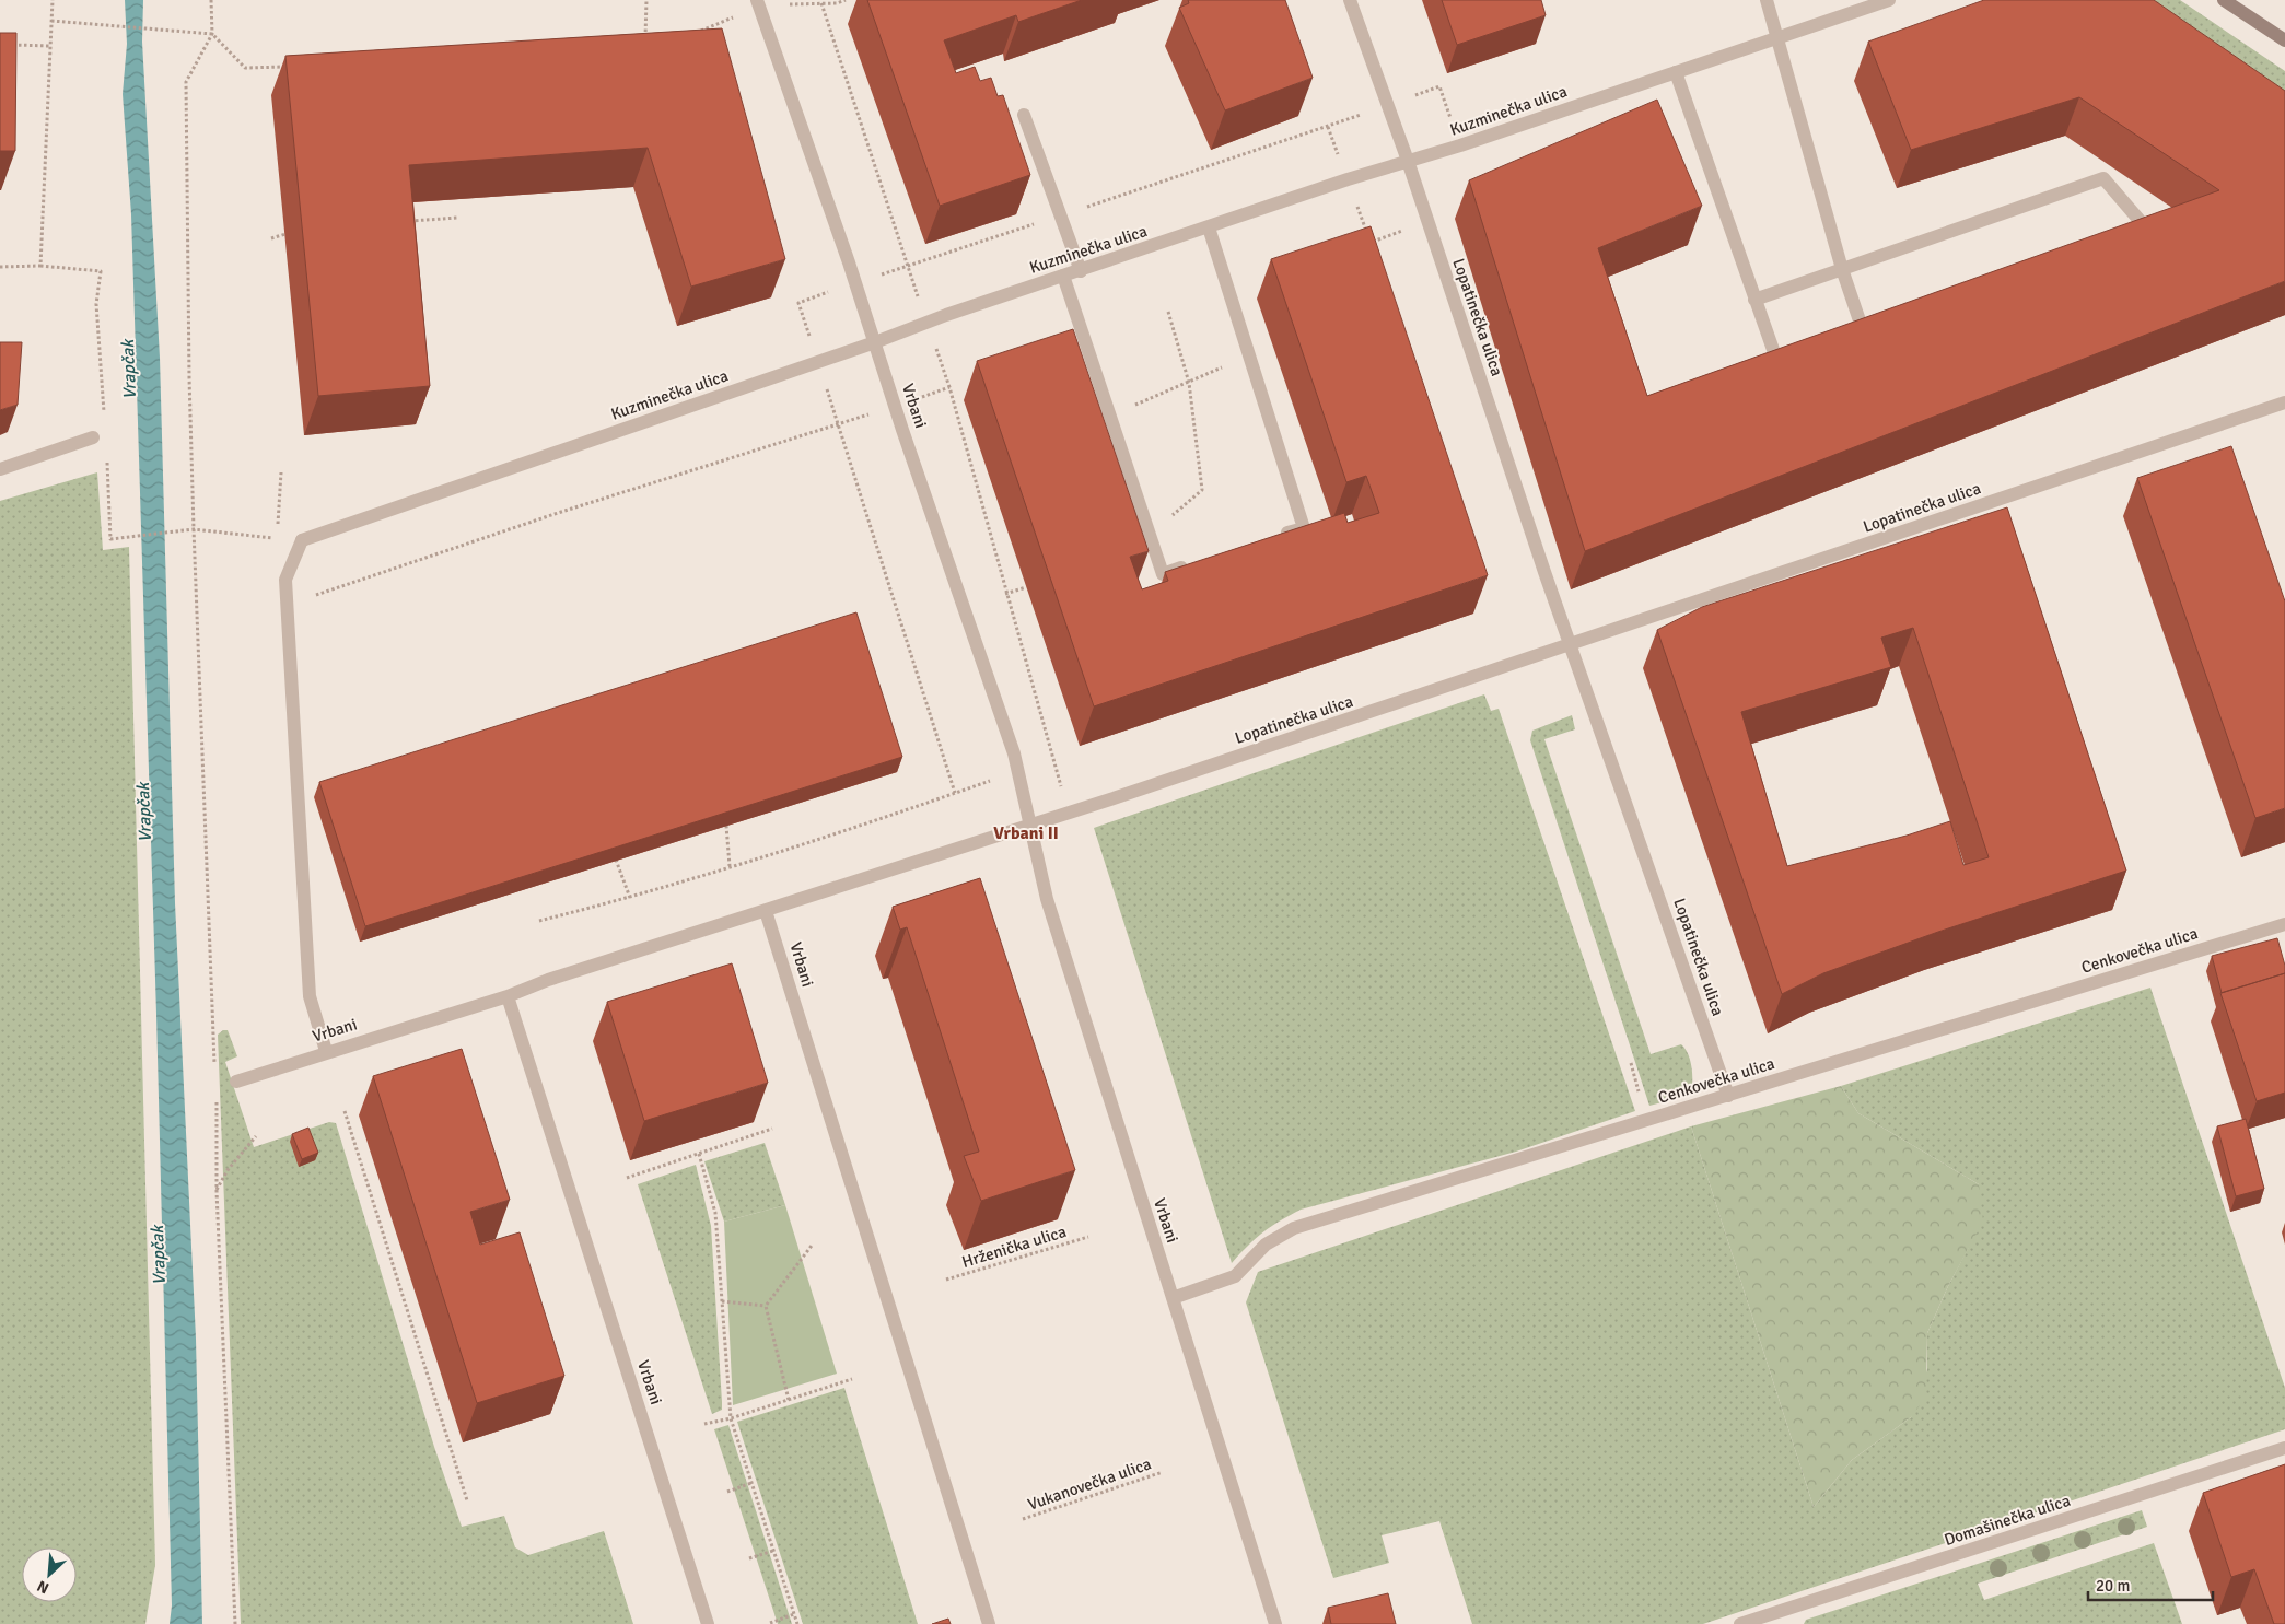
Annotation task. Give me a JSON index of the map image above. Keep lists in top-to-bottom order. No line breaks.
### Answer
{"streets":{"street":["Kuzminečka ulica","Lopatinečka ulica","Vrbani","Cenkovečka ulica","Domašinečka ulica"],"path":["Hrženička ulica","Vukanovečka ulica"]},"crossings":[["Kuzminečka ulica","Lopatinečka ulica"],["Kuzminečka ulica","Vrbani"],["Lopatinečka ulica","Vrbani"],["Lopatinečka ulica","Cenkovečka ulica"],["Vrbani","Cenkovečka ulica"]],"districts":["Vrbani II"],"water":["Vrapčak"],"scale_bar":"20 m","north":"bottom left"}
